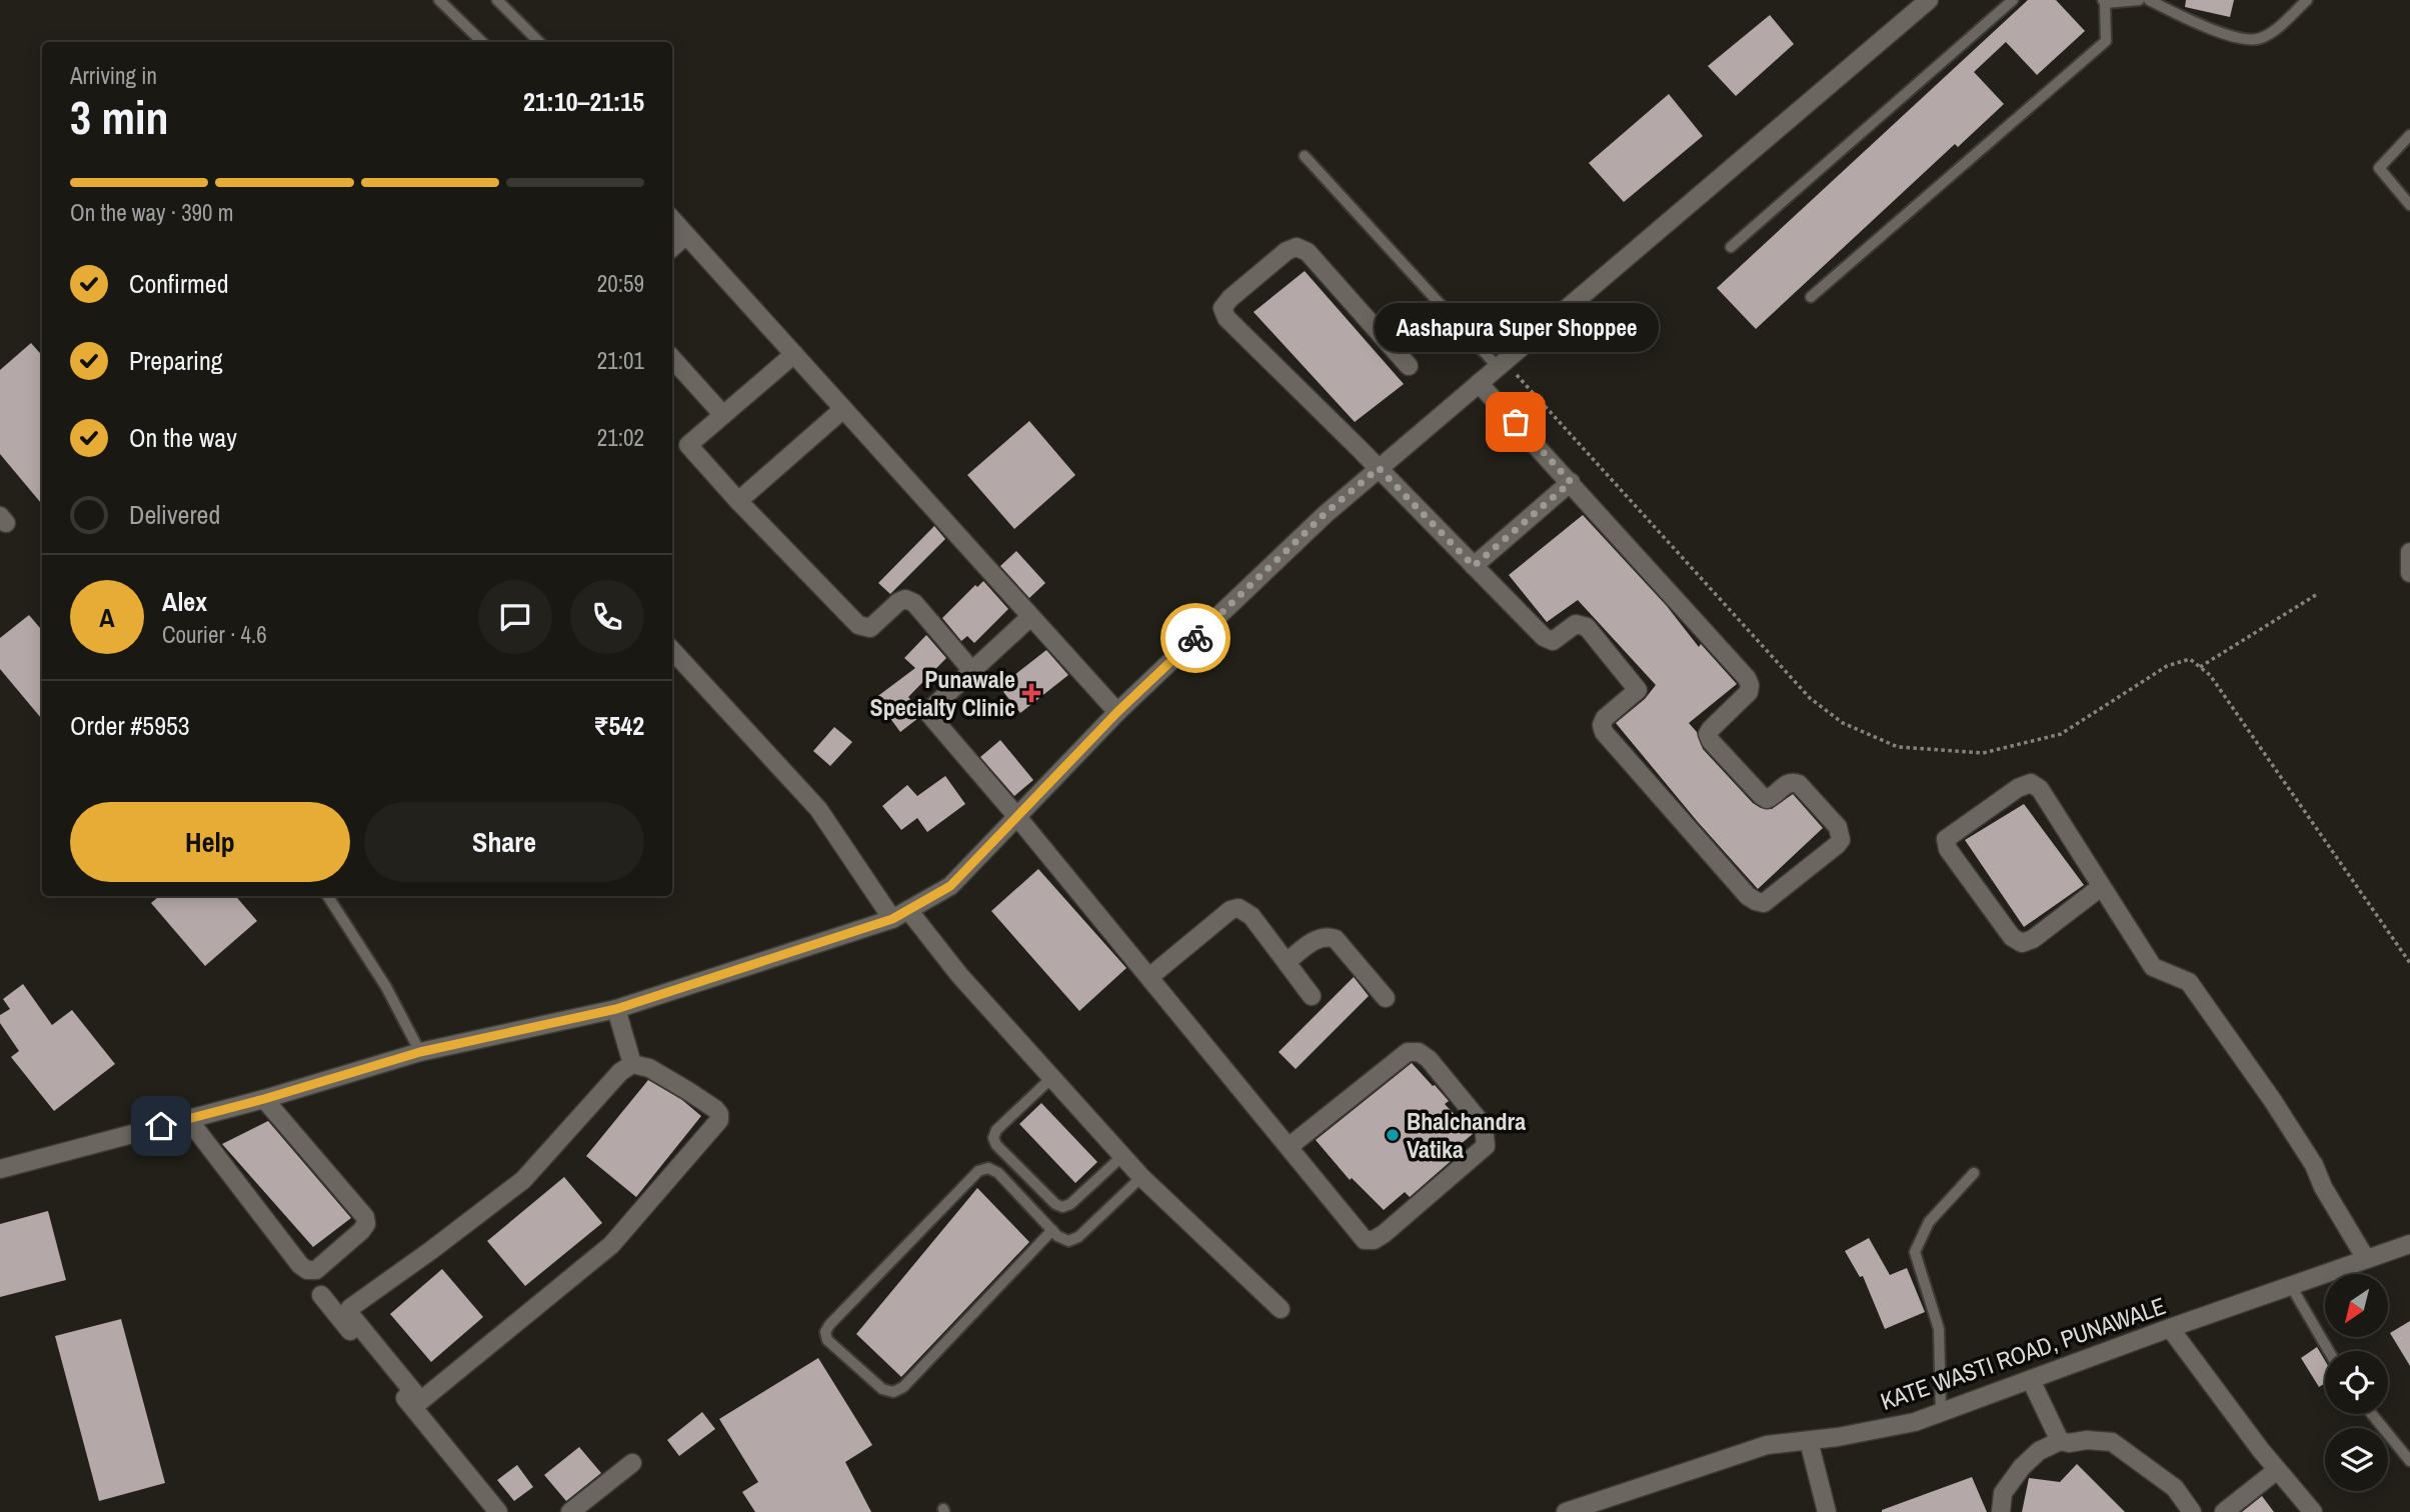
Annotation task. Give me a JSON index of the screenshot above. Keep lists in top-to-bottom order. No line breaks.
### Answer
{"streets":{"street":["KATE WASTI ROAD, PUNAWALE"]},"places":{"other":["Aashapura Super Shoppee","Bhalchandra Vatika"],"health":["Punawale Specialty Clinic"]},"north":"bottom left","page":{"heading":["3 min","Arriving in","21:10–21:15"],"panel":["Alex","Courier · 4.6","Order #5953","₹542"],"bar":"On the way · 390 m","list":[["Confirmed","20:59"],["Preparing","21:01"],["On the way","21:02"],"Delivered"],"bubble":"Aashapura Super Shoppee","round":"A","buttons":["Help","Share"]}}
